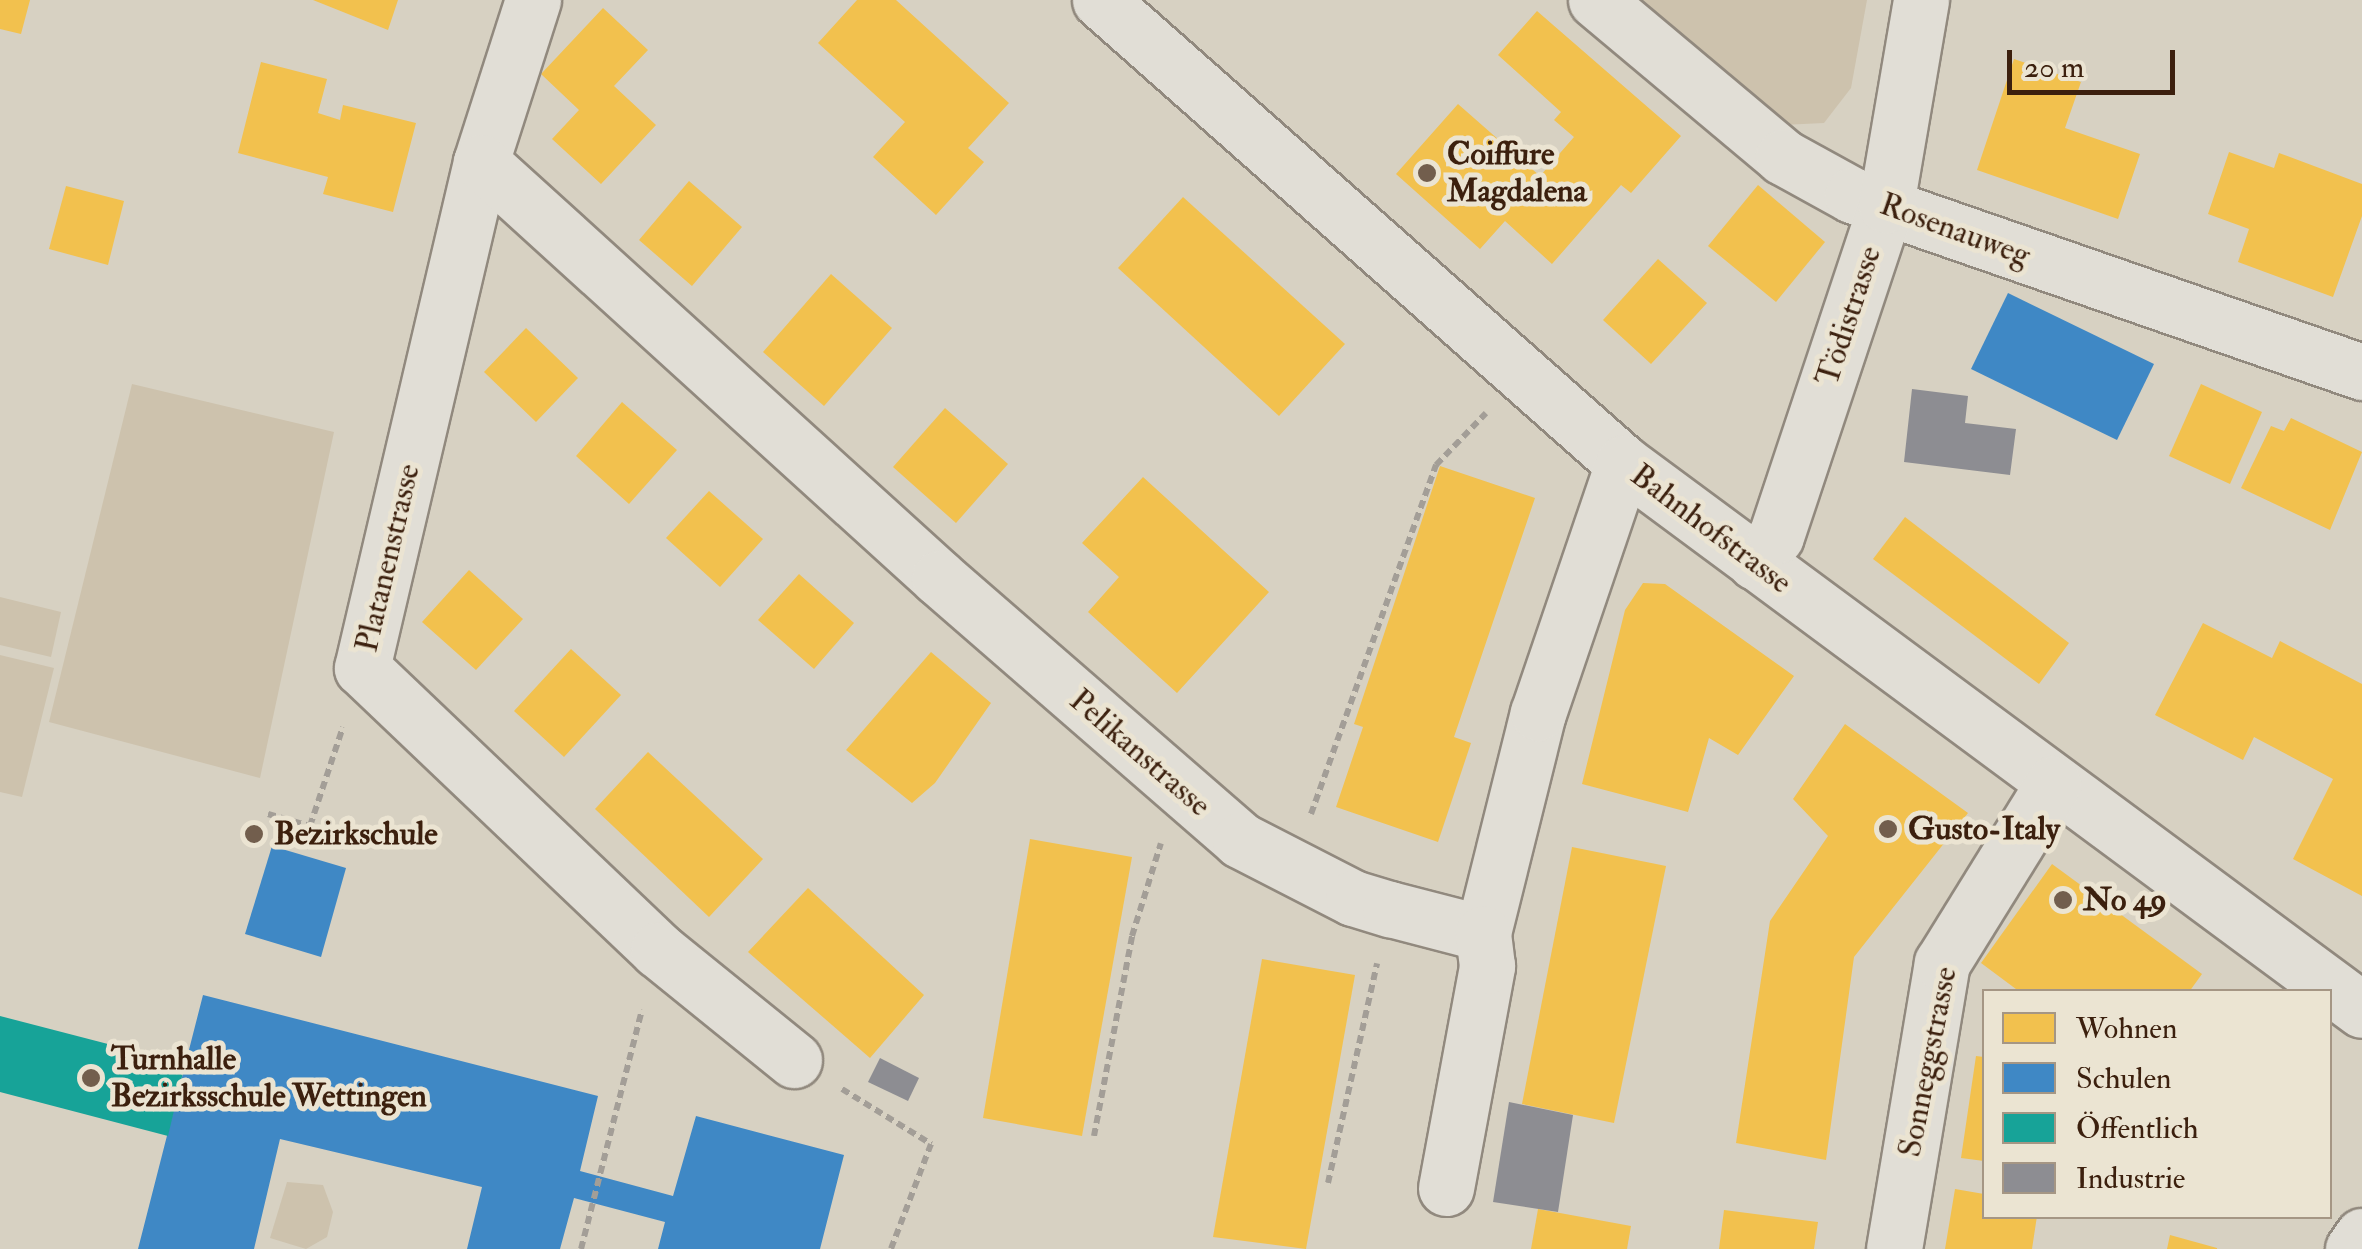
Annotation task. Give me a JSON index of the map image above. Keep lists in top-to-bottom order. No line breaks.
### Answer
{"streets":{"street":["Rosenauweg","Tödistrasse","Bahnhofstrasse","Platanenstrasse","Pelikanstrasse","Sonneggstrasse"]},"crossings":[["Rosenauweg","Tödistrasse"],["Tödistrasse","Bahnhofstrasse"],["Bahnhofstrasse","Sonneggstrasse"],["Platanenstrasse","Pelikanstrasse"]],"places":["Coiffure Magdalena","Gusto-Italy","Bezirkschule","No 49","Turnhalle Bezirksschule Wettingen"],"legend":["Wohnen","Schulen","Öffentlich","Industrie"],"scale_bar":"20 m"}
